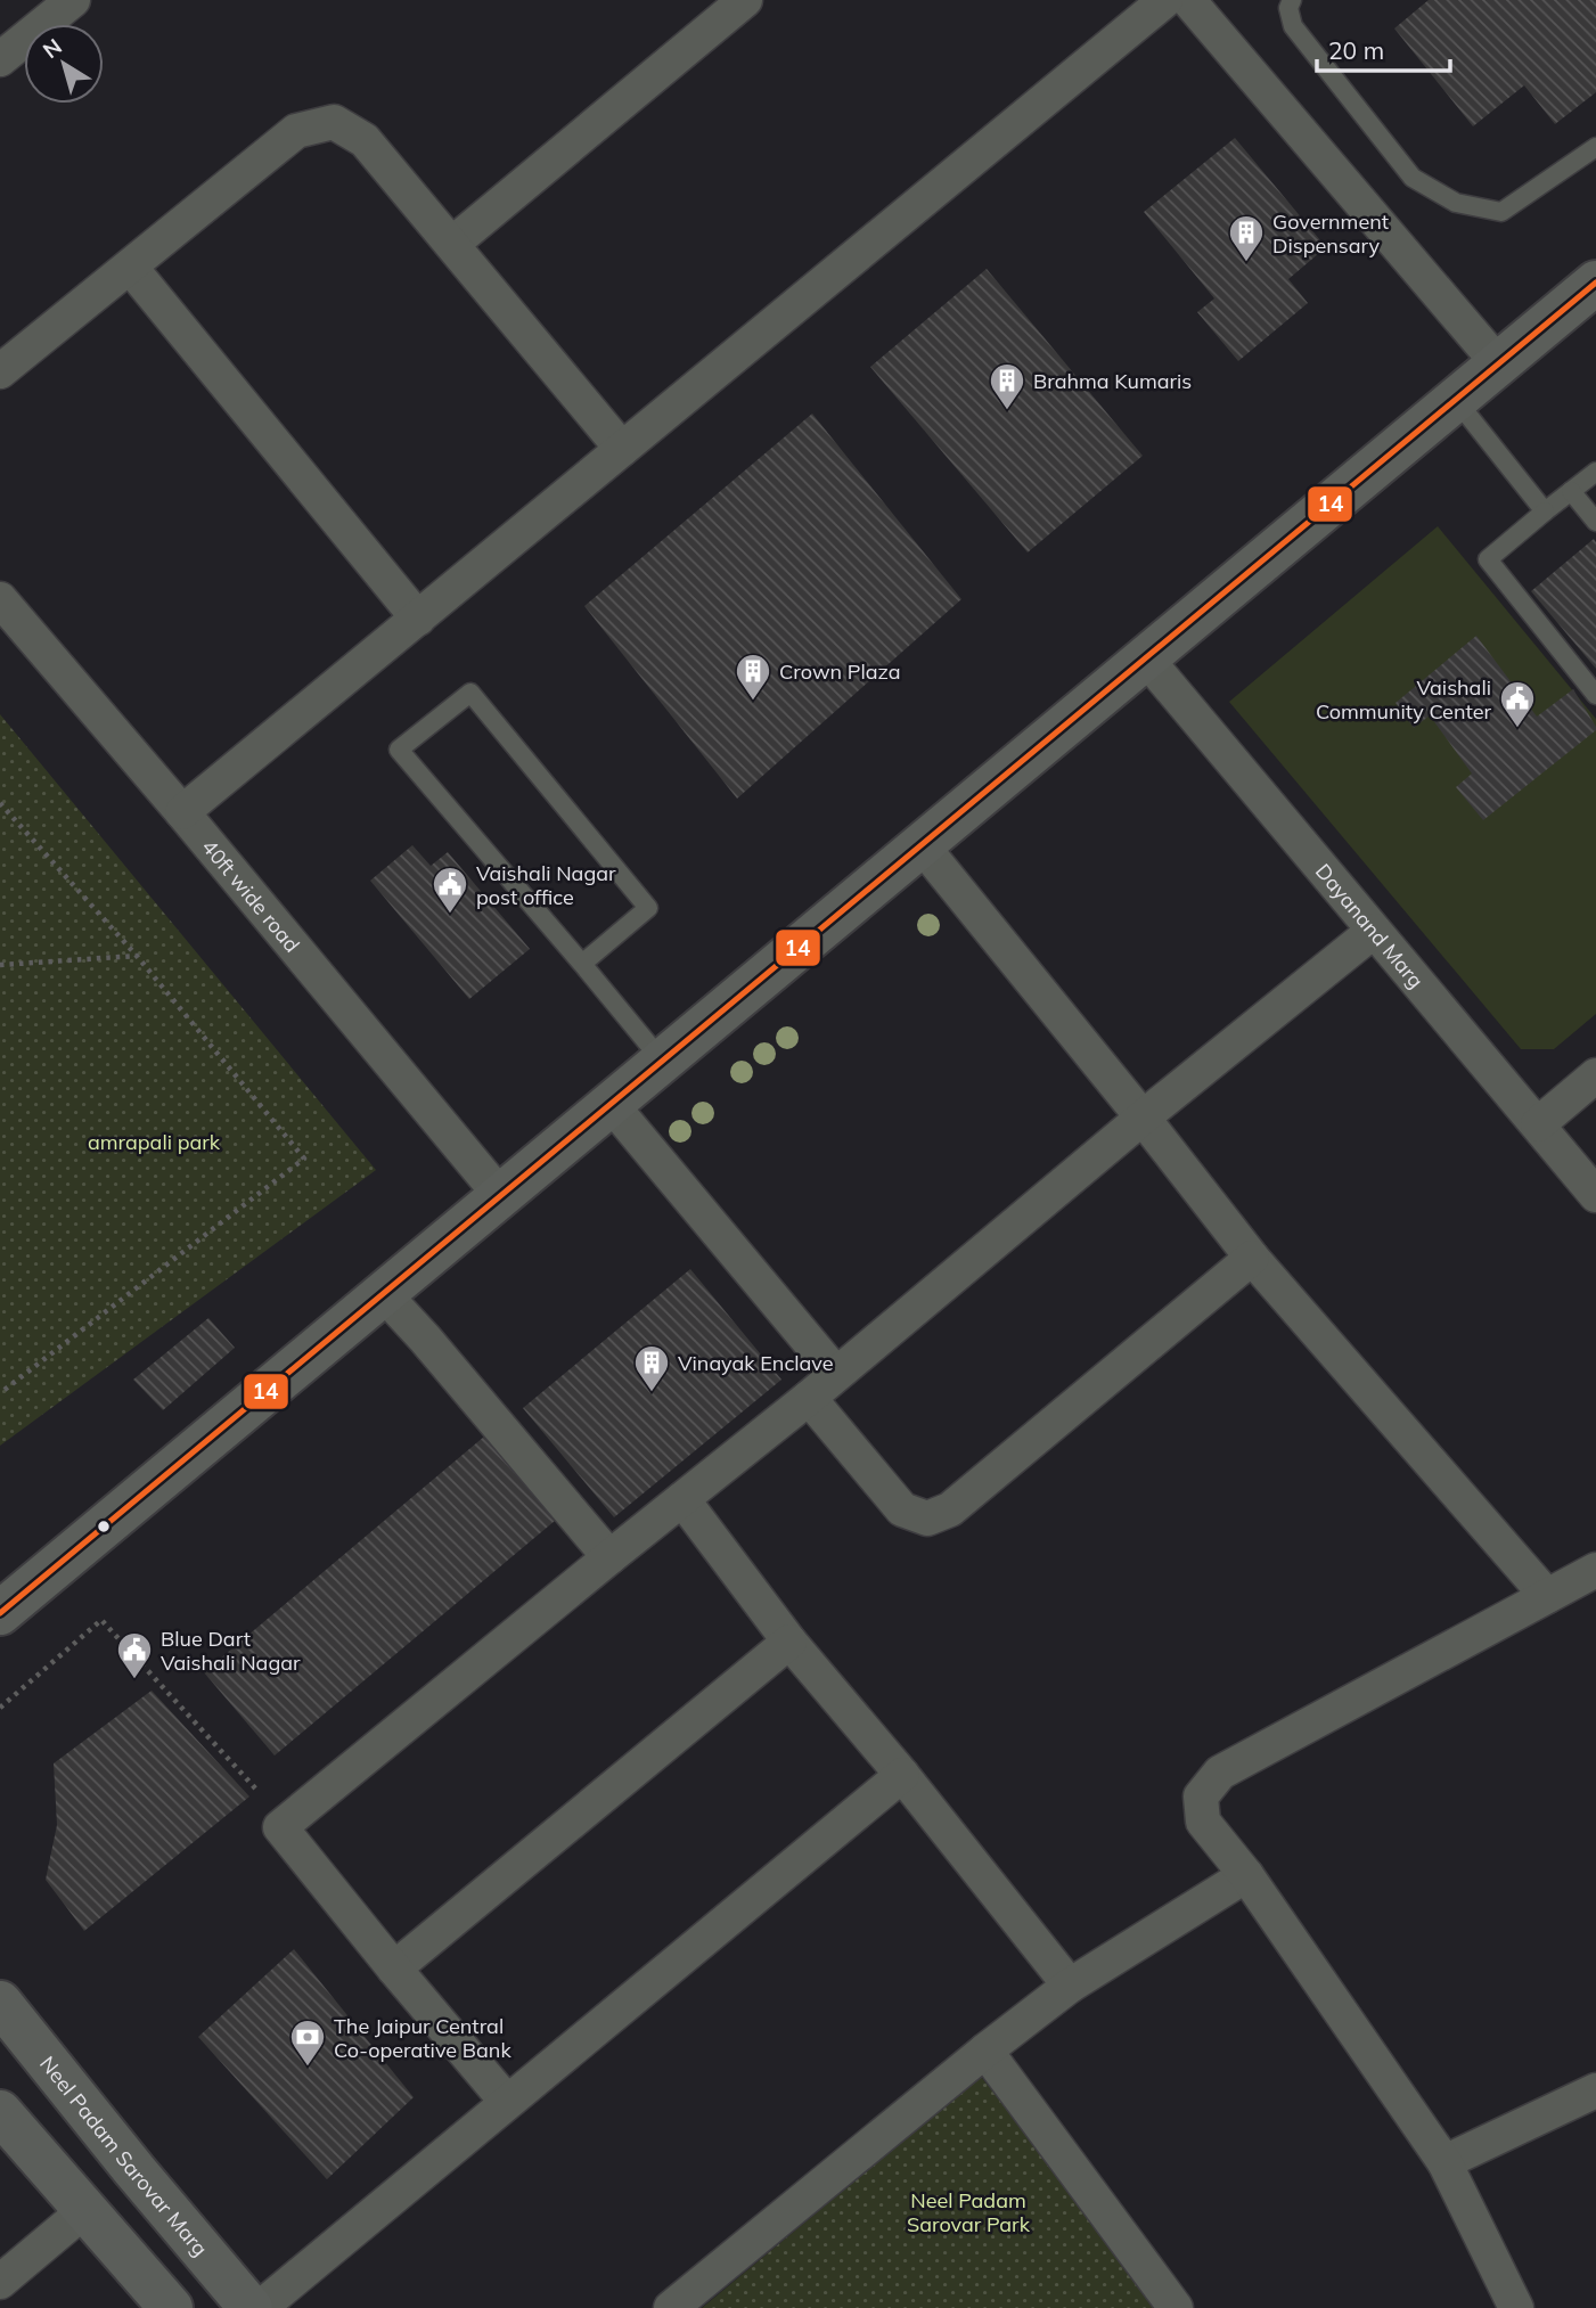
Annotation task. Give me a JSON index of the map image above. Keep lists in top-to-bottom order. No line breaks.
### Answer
{"streets":{"street":["40ft wide road","Dayanand Marg","Neel Padam Sarovar Marg"]},"parks":["amrapali park","Neel Padam Sarovar Park"],"places":{"building":["Government Dispensary","Brahma Kumaris","Crown Plaza","Vinayak Enclave"],"public building":["Vaishali Community Center","Vaishali Nagar post office","Blue Dart Vaishali Nagar"],"bank":["The Jaipur Central Co-operative Bank"]},"lines":["transit line 14"],"scale_bar":"20 m","north":"top left"}
